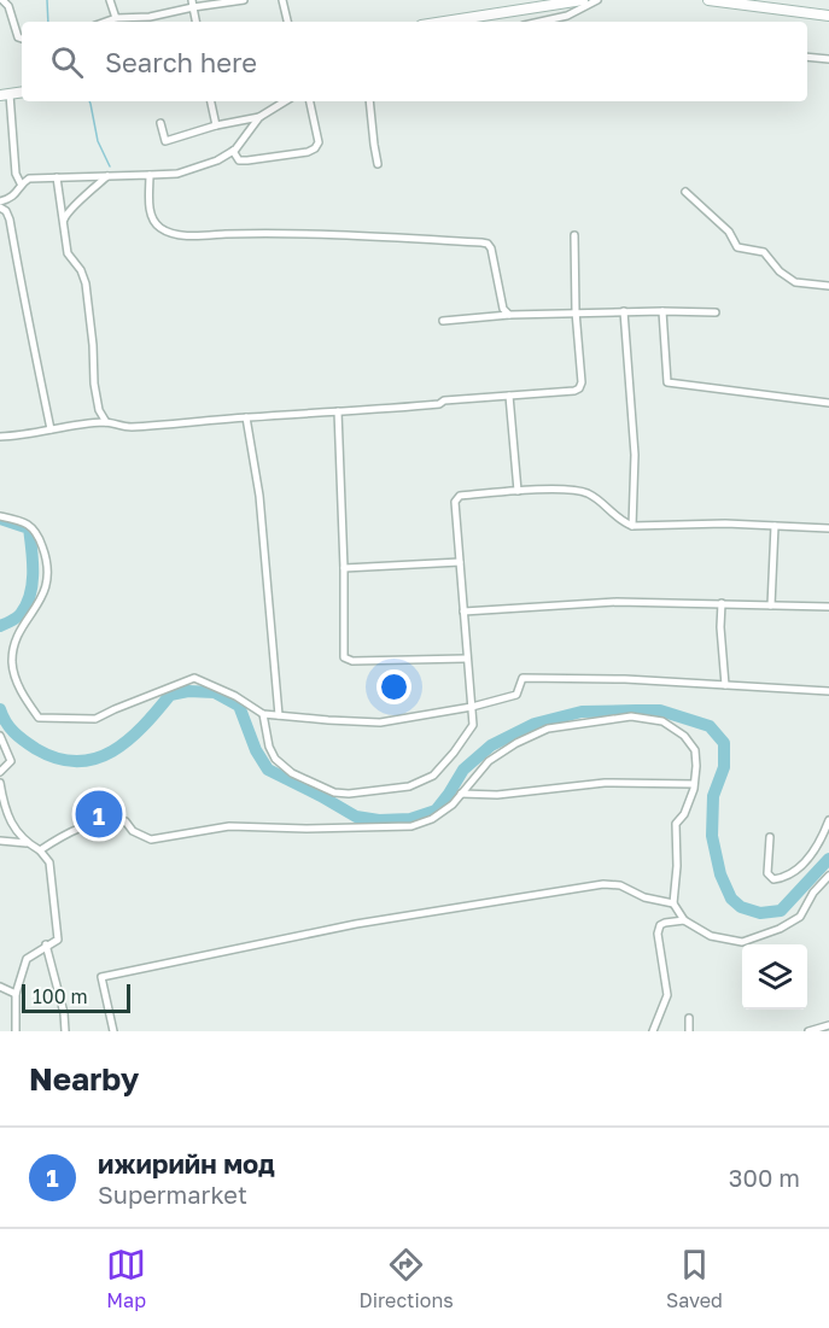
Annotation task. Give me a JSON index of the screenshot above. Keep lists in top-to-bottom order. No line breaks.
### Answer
{"scale_bar":"100 m","page":{"search":"Search here","pins":"1","scale":"100 m","heading":"Nearby","list":[{"mark":"1","name":"ижирийн мод","note":"Supermarket","value":"300 m"}],"nav":["Map","Directions","Saved"]}}
